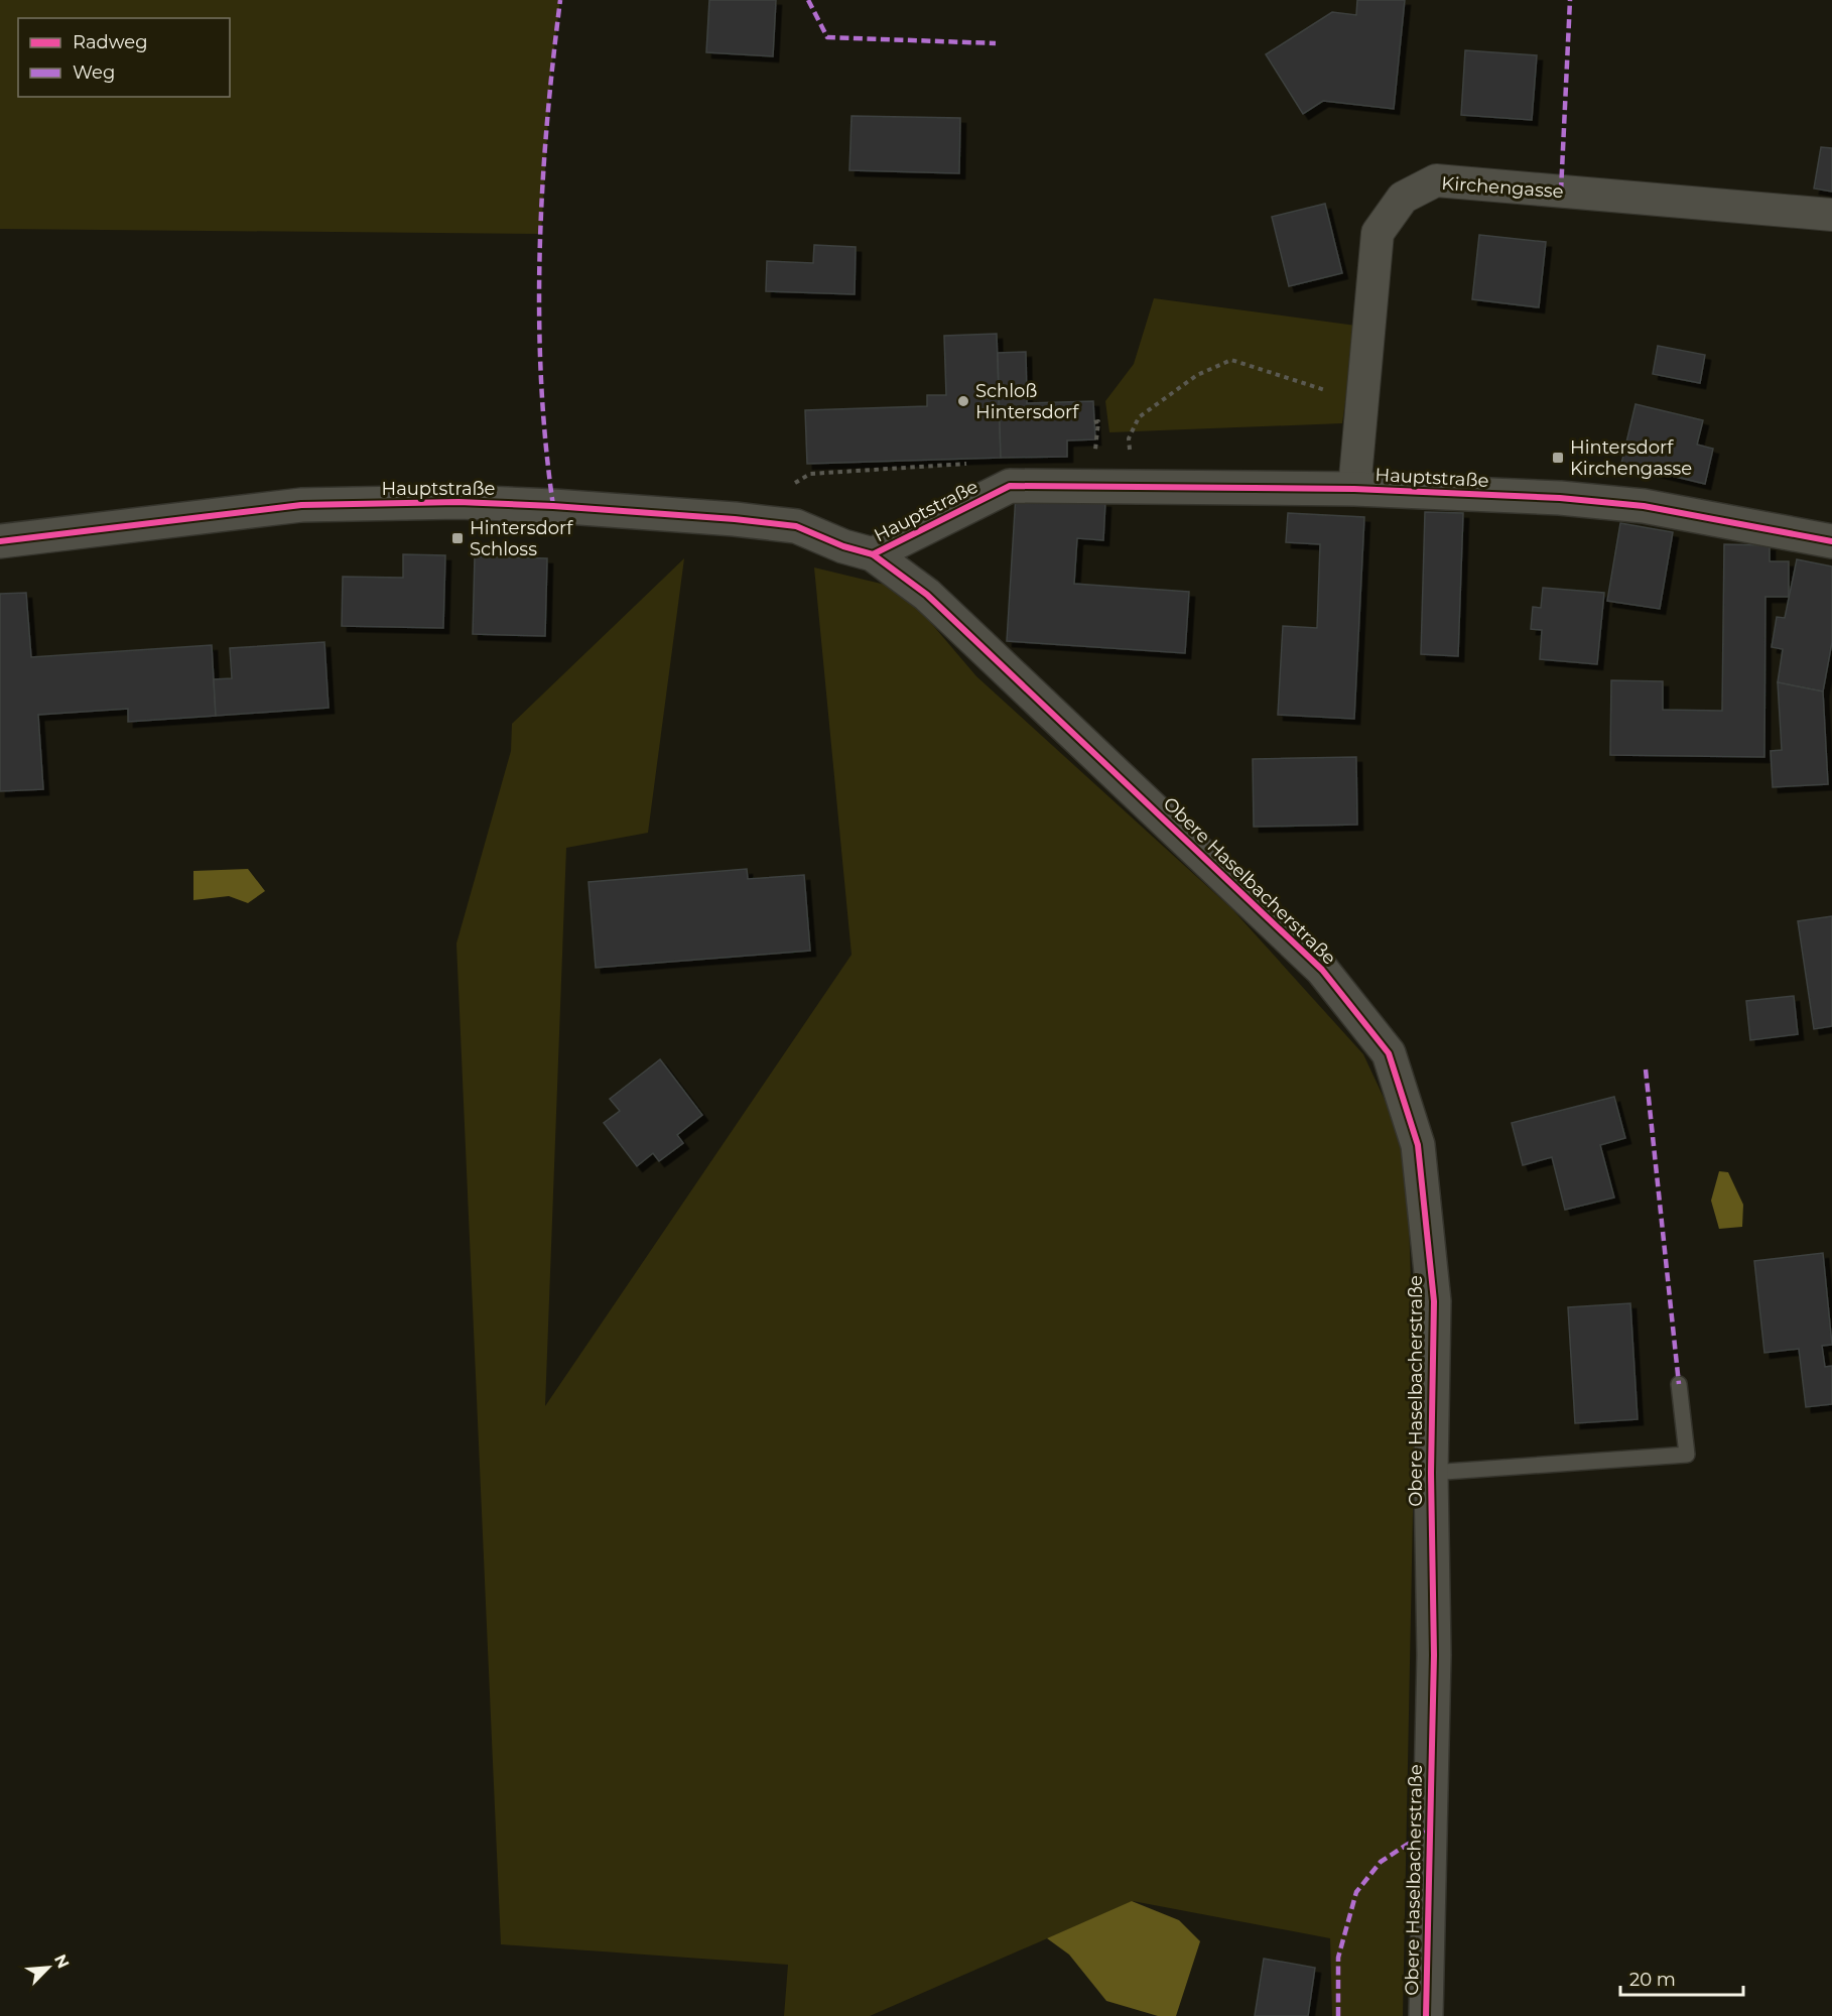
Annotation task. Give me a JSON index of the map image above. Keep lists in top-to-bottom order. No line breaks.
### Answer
{"streets":{"street":["Kirchengasse","Hauptstraße","Obere Haselbacherstraße"]},"crossings":[["Kirchengasse","Hauptstraße"],["Hauptstraße","Obere Haselbacherstraße"]],"places":{"other":["Schloß Hintersdorf"],"transit":["Hintersdorf Kirchengasse","Hintersdorf Schloss"]},"legend":["Radweg","Weg"],"scale_bar":"20 m","north":"top right"}
